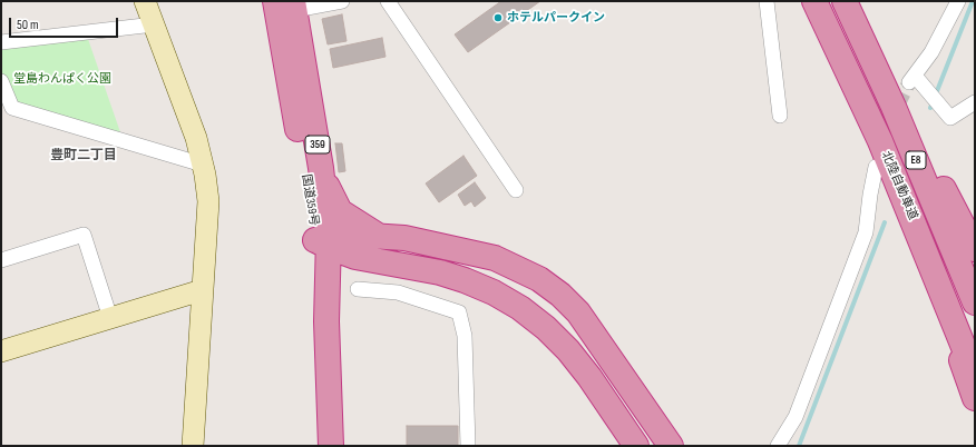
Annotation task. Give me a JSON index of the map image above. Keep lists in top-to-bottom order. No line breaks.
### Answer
{"streets":{"highway":["359","E8","北陸自動車道","国道359号"]},"districts":["豊町二丁目"],"parks":["堂島わんぱく公園"],"places":["ホテルパークイン"],"scale_bar":"50 m"}
